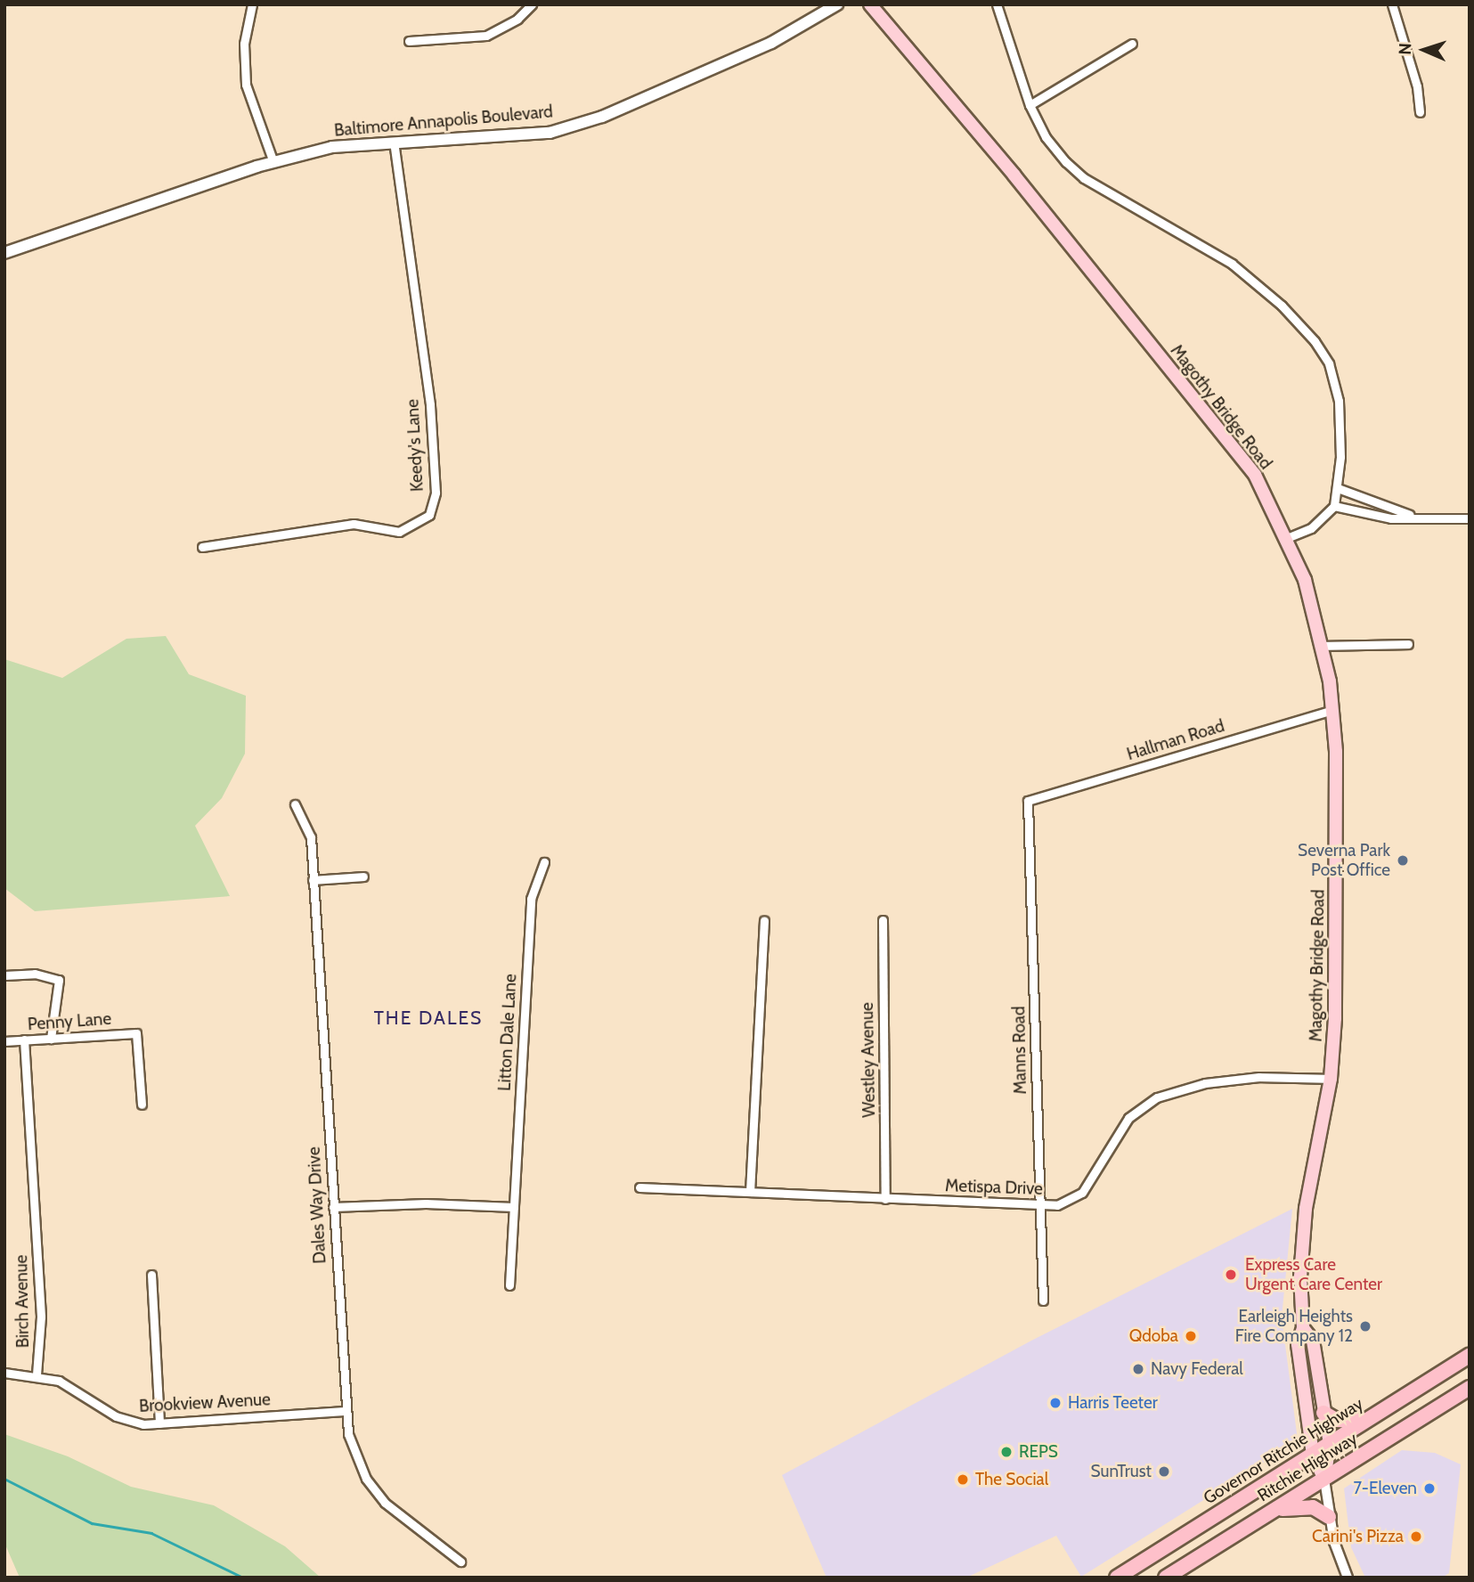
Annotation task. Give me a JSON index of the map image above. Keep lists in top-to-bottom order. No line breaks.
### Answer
{"streets":{"highway":["Governor Ritchie Highway","Ritchie Highway"],"main road":["Baltimore Annapolis Boulevard","Magothy Bridge Road"],"street":["Keedy's Lane","Hallman Road","Penny Lane","Litton Dale Lane","Manns Road","Westley Avenue","Metispa Drive","Dales Way Drive","Birch Avenue","Brookview Avenue"]},"crossings":[["Baltimore Annapolis Boulevard","Keedy's Lane"],["Magothy Bridge Road","Hallman Road"],["Magothy Bridge Road","Metispa Drive"],["Magothy Bridge Road","Governor Ritchie Highway"],["Magothy Bridge Road","Ritchie Highway"],["Hallman Road","Manns Road"],["Penny Lane","Birch Avenue"],["Manns Road","Metispa Drive"],["Westley Avenue","Metispa Drive"],["Dales Way Drive","Brookview Avenue"],["Birch Avenue","Brookview Avenue"]],"districts":["THE DALES"],"places":["Severna Park Post Office","Express Care Urgent Care Center","Earleigh Heights Fire Company 12","Qdoba","Navy Federal","Harris Teeter","REPS","SunTrust","The Social","7-Eleven","Carini's Pizza"],"north":"left"}
